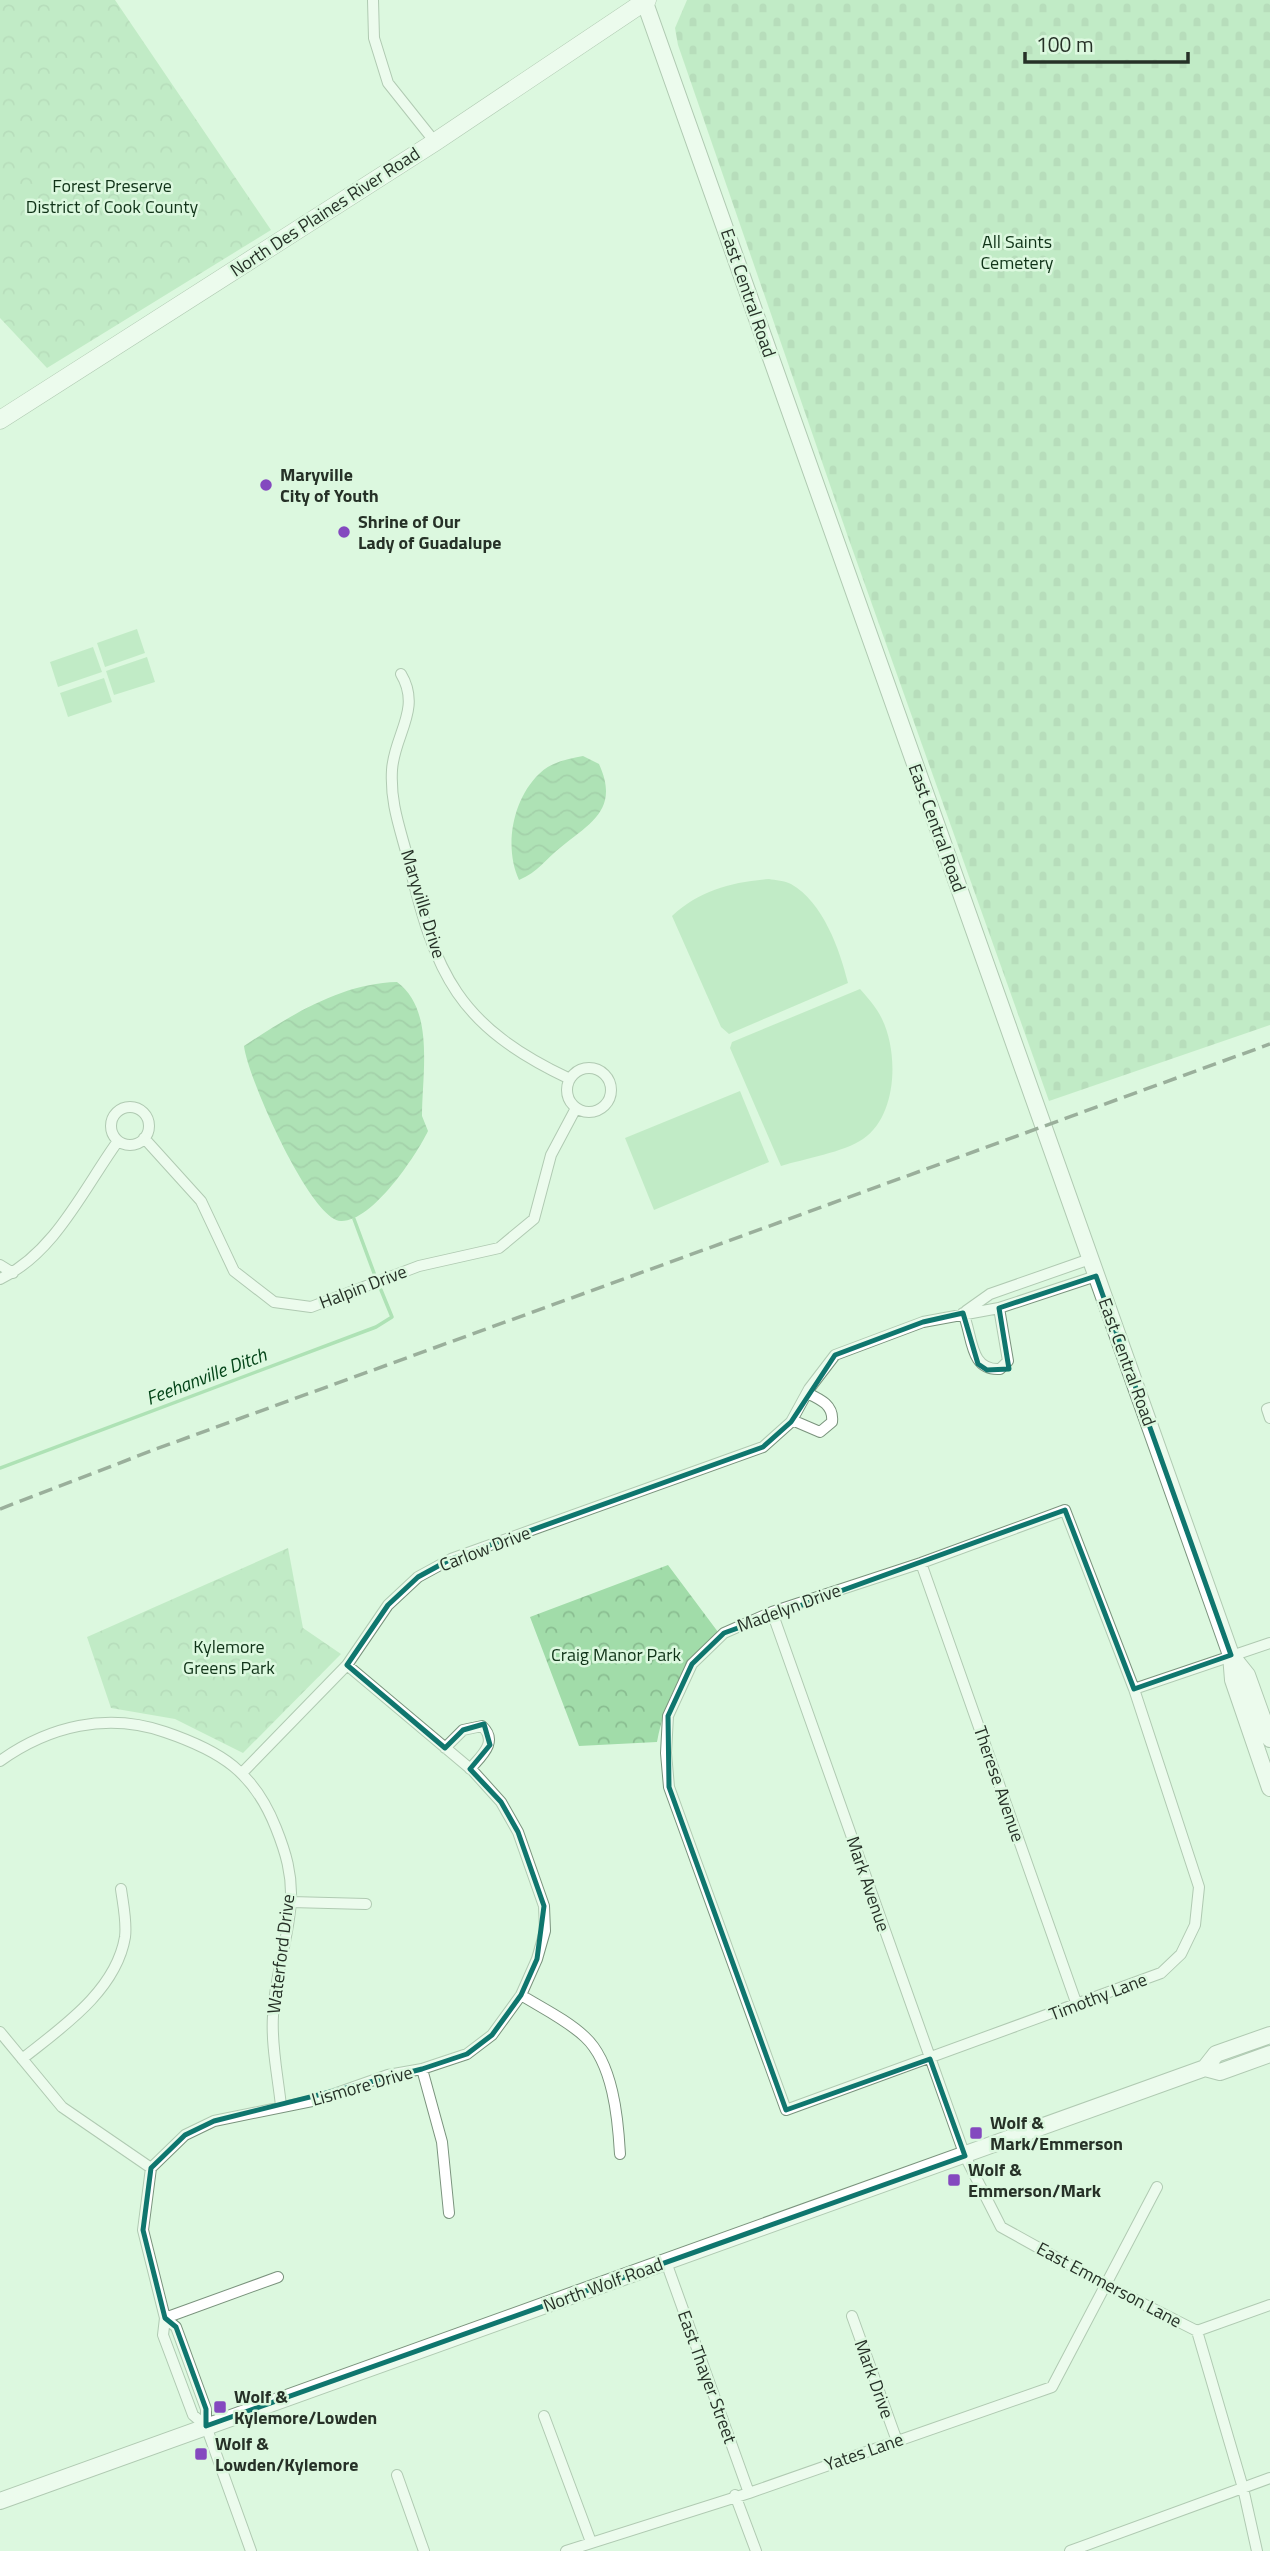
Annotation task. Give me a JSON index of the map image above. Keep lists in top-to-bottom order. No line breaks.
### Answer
{"streets":{"main road":["North Des Plaines River Road","East Central Road","North Wolf Road"],"street":["Maryville Drive","Halpin Drive","Carlow Drive","Madelyn Drive","Therese Avenue","Mark Avenue","Waterford Drive","Timothy Lane","Lismore Drive","East Emmerson Lane","East Thayer Street","Mark Drive","Yates Lane"]},"crossings":[["North Des Plaines River Road","East Central Road"],["East Central Road","Carlow Drive"],["Maryville Drive","Halpin Drive"],["Carlow Drive","Waterford Drive"],["Carlow Drive","Lismore Drive"],["Madelyn Drive","Therese Avenue"],["Madelyn Drive","Mark Avenue"],["Madelyn Drive","Timothy Lane"],["Therese Avenue","Timothy Lane"],["Mark Avenue","Timothy Lane"],["Mark Avenue","North Wolf Road"],["Mark Avenue","East Emmerson Lane"],["Waterford Drive","Lismore Drive"],["North Wolf Road","East Emmerson Lane"],["North Wolf Road","East Thayer Street"],["East Emmerson Lane","Yates Lane"],["East Thayer Street","Yates Lane"],["Mark Drive","Yates Lane"]],"water":["Feehanville Ditch"],"parks":["Forest Preserve District of Cook County","All Saints Cemetery","Kylemore Greens Park","Craig Manor Park"],"places":{"other":["Maryville City of Youth","Shrine of Our Lady of Guadalupe"],"transit":["Wolf & Mark/Emmerson","Wolf & Emmerson/Mark","Wolf & Kylemore/Lowden","Wolf & Lowden/Kylemore"]},"scale_bar":"100 m"}
